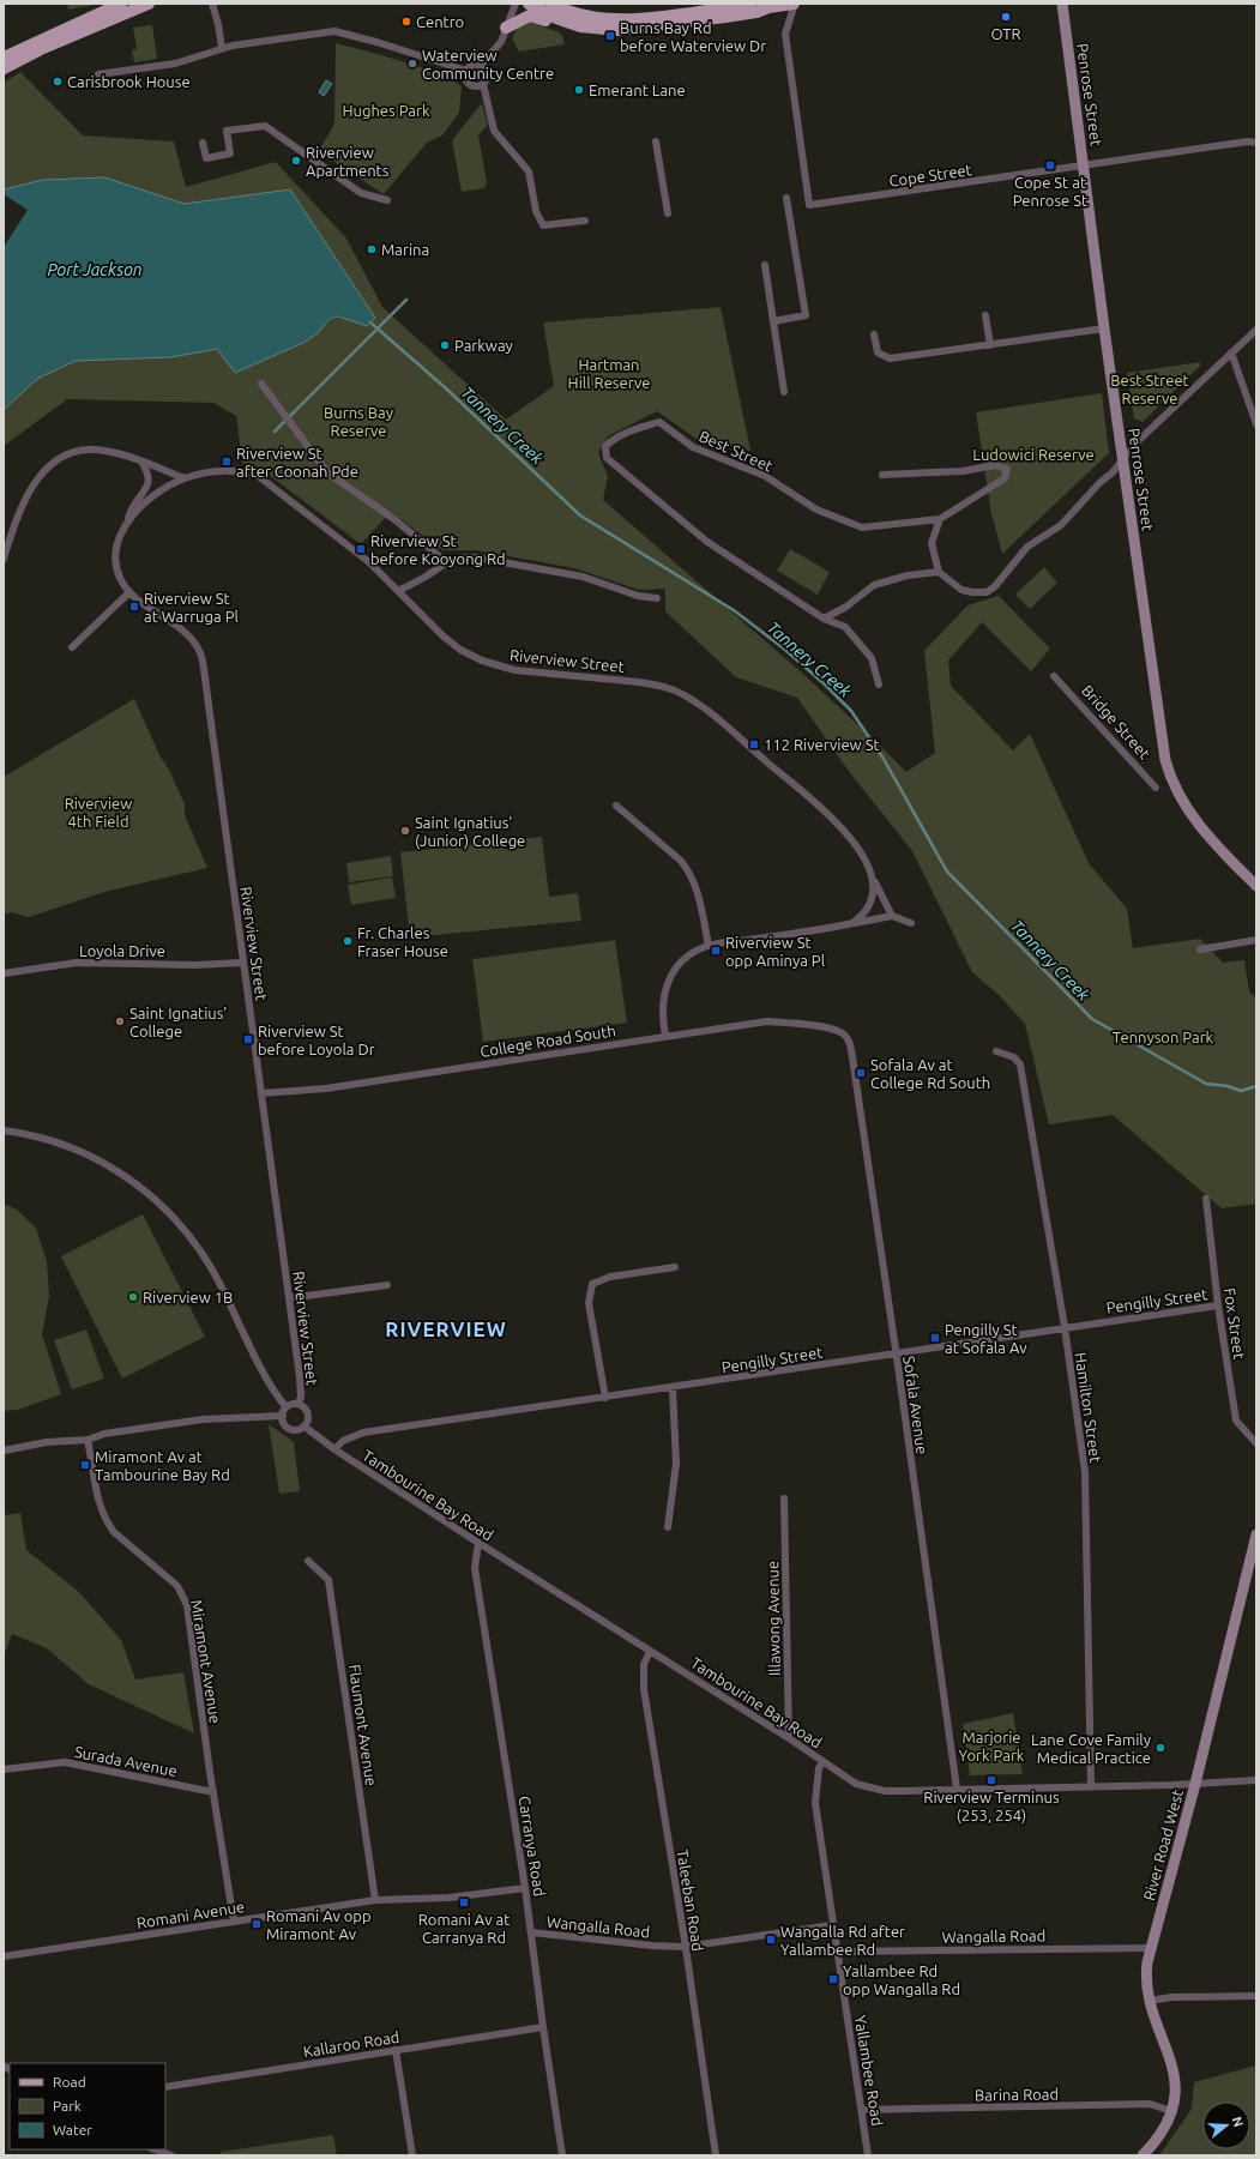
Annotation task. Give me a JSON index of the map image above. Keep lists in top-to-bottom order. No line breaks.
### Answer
{"streets":{"main road":["Penrose Street","River Road West"],"street":["Cope Street","Best Street","Riverview Street","Bridge Street","Loyola Drive","College Road South","Pengilly Street","Fox Street","Sofala Avenue","Hamilton Street","Tambourine Bay Road","Illawong Avenue","Miramont Avenue","Flaumont Avenue","Surada Avenue","Carranya Road","Taleeban Road","Romani Avenue","Wangalla Road","Kallaroo Road","Yallambee Road","Barina Road"]},"crossings":[["Penrose Street","Cope Street"],["Riverview Street","Loyola Drive"],["Riverview Street","College Road South"],["Riverview Street","Tambourine Bay Road"],["College Road South","Sofala Avenue"],["Pengilly Street","Fox Street"],["Pengilly Street","Sofala Avenue"],["Pengilly Street","Hamilton Street"],["Pengilly Street","Tambourine Bay Road"],["Sofala Avenue","Tambourine Bay Road"],["Hamilton Street","Tambourine Bay Road"],["Tambourine Bay Road","Illawong Avenue"],["Tambourine Bay Road","River Road West"],["Tambourine Bay Road","Carranya Road"],["Tambourine Bay Road","Taleeban Road"],["Tambourine Bay Road","Yallambee Road"],["Miramont Avenue","Surada Avenue"],["Miramont Avenue","Romani Avenue"],["Flaumont Avenue","Romani Avenue"],["River Road West","Wangalla Road"],["River Road West","Barina Road"],["Carranya Road","Romani Avenue"],["Carranya Road","Wangalla Road"],["Carranya Road","Kallaroo Road"],["Taleeban Road","Wangalla Road"],["Wangalla Road","Yallambee Road"],["Yallambee Road","Barina Road"]],"districts":["RIVERVIEW"],"water":["Port Jackson","Tannery Creek"],"parks":["Hughes Park","Hartman Hill Reserve","Best Street Reserve","Burns Bay Reserve","Ludowici Reserve","Riverview 4th Field","Tennyson Park","Marjorie York Park"],"places":{"other":["OTR","Centro","Waterview Community Centre","Carisbrook House","Emerant Lane","Riverview Apartments","Marina","Parkway","Saint Ignatius' (Junior) College","Fr. Charles Fraser House","Saint Ignatius' College","Riverview 1B","Lane Cove Family Medical Practice"],"transit":["Burns Bay Rd before Waterview Dr","Cope St at Penrose St","Riverview St after Coonah Pde","Riverview St before Kooyong Rd","Riverview St at Warruga Pl","112 Riverview St","Riverview St opp Aminya Pl","Riverview St before Loyola Dr","Sofala Av at College Rd South","Pengilly St at Sofala Av","Miramont Av at Tambourine Bay Rd","Riverview Terminus (253, 254)","Romani Av at Carranya Rd","Romani Av opp Miramont Av","Wangalla Rd after Yallambee Rd","Yallambee Rd opp Wangalla Rd"]},"legend":["Road","Park","Water"],"north":"right"}
